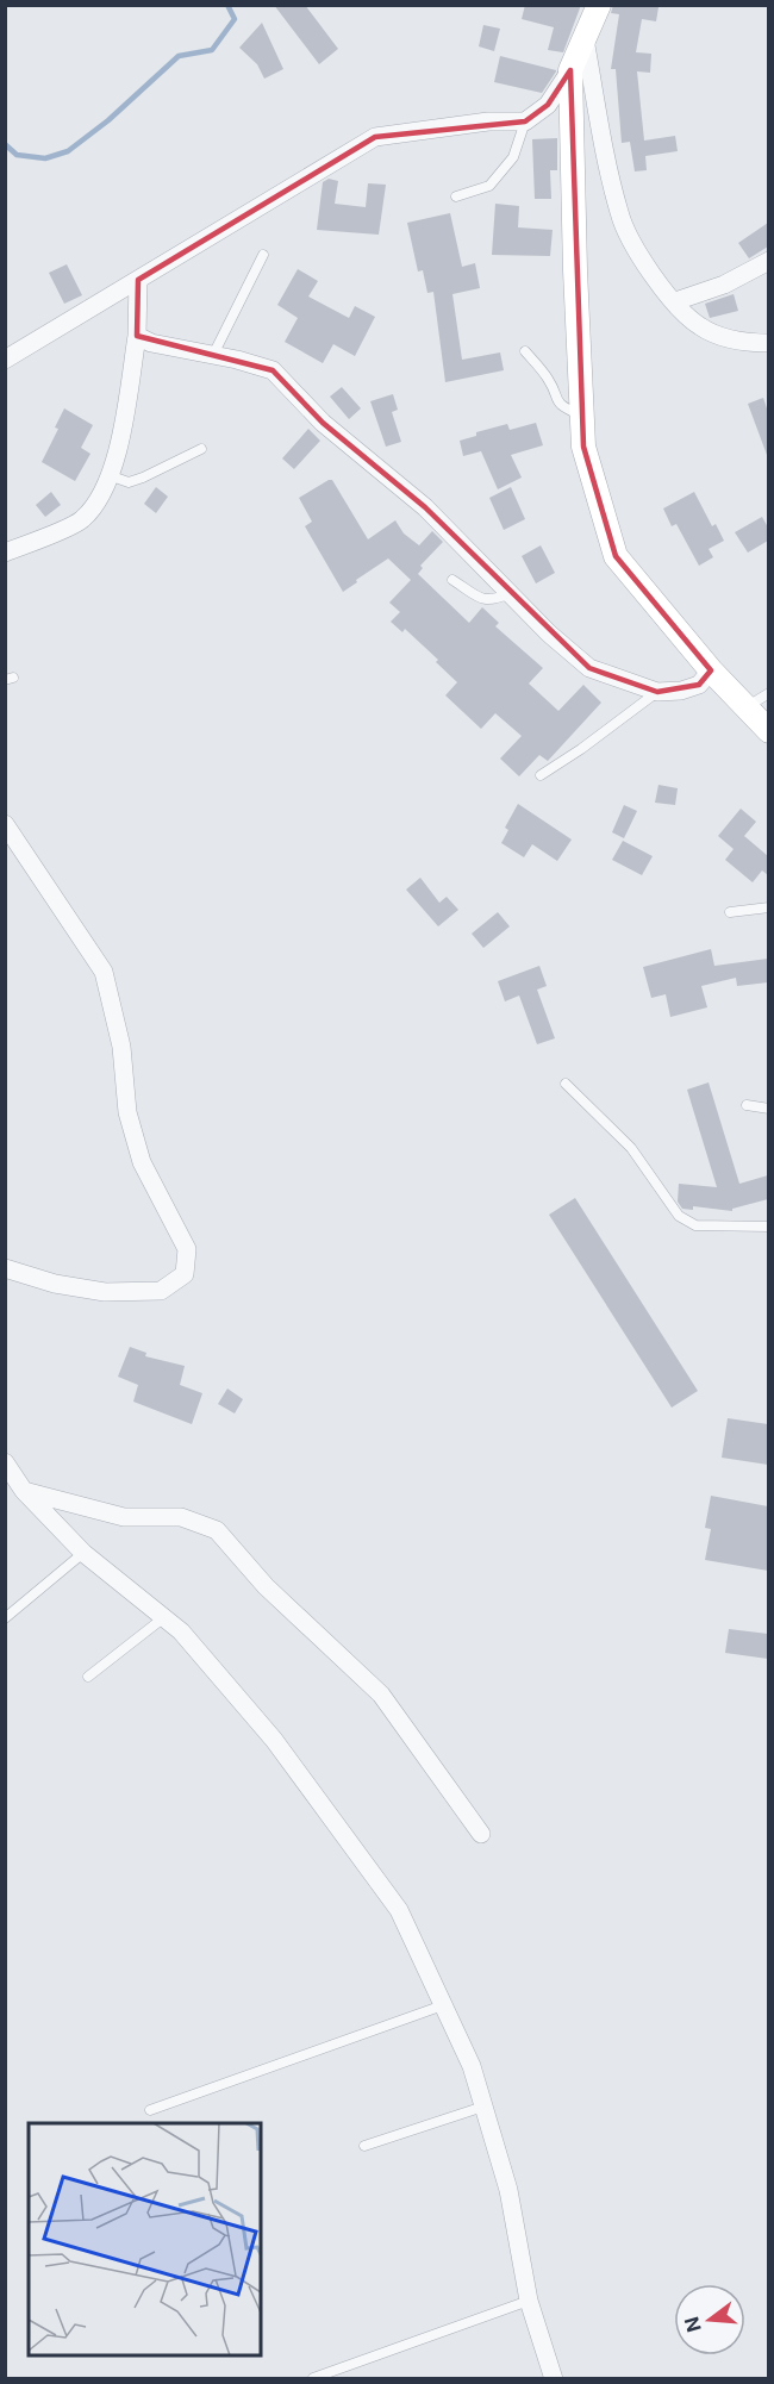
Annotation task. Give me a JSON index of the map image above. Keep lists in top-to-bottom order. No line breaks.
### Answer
{"north":"left"}
